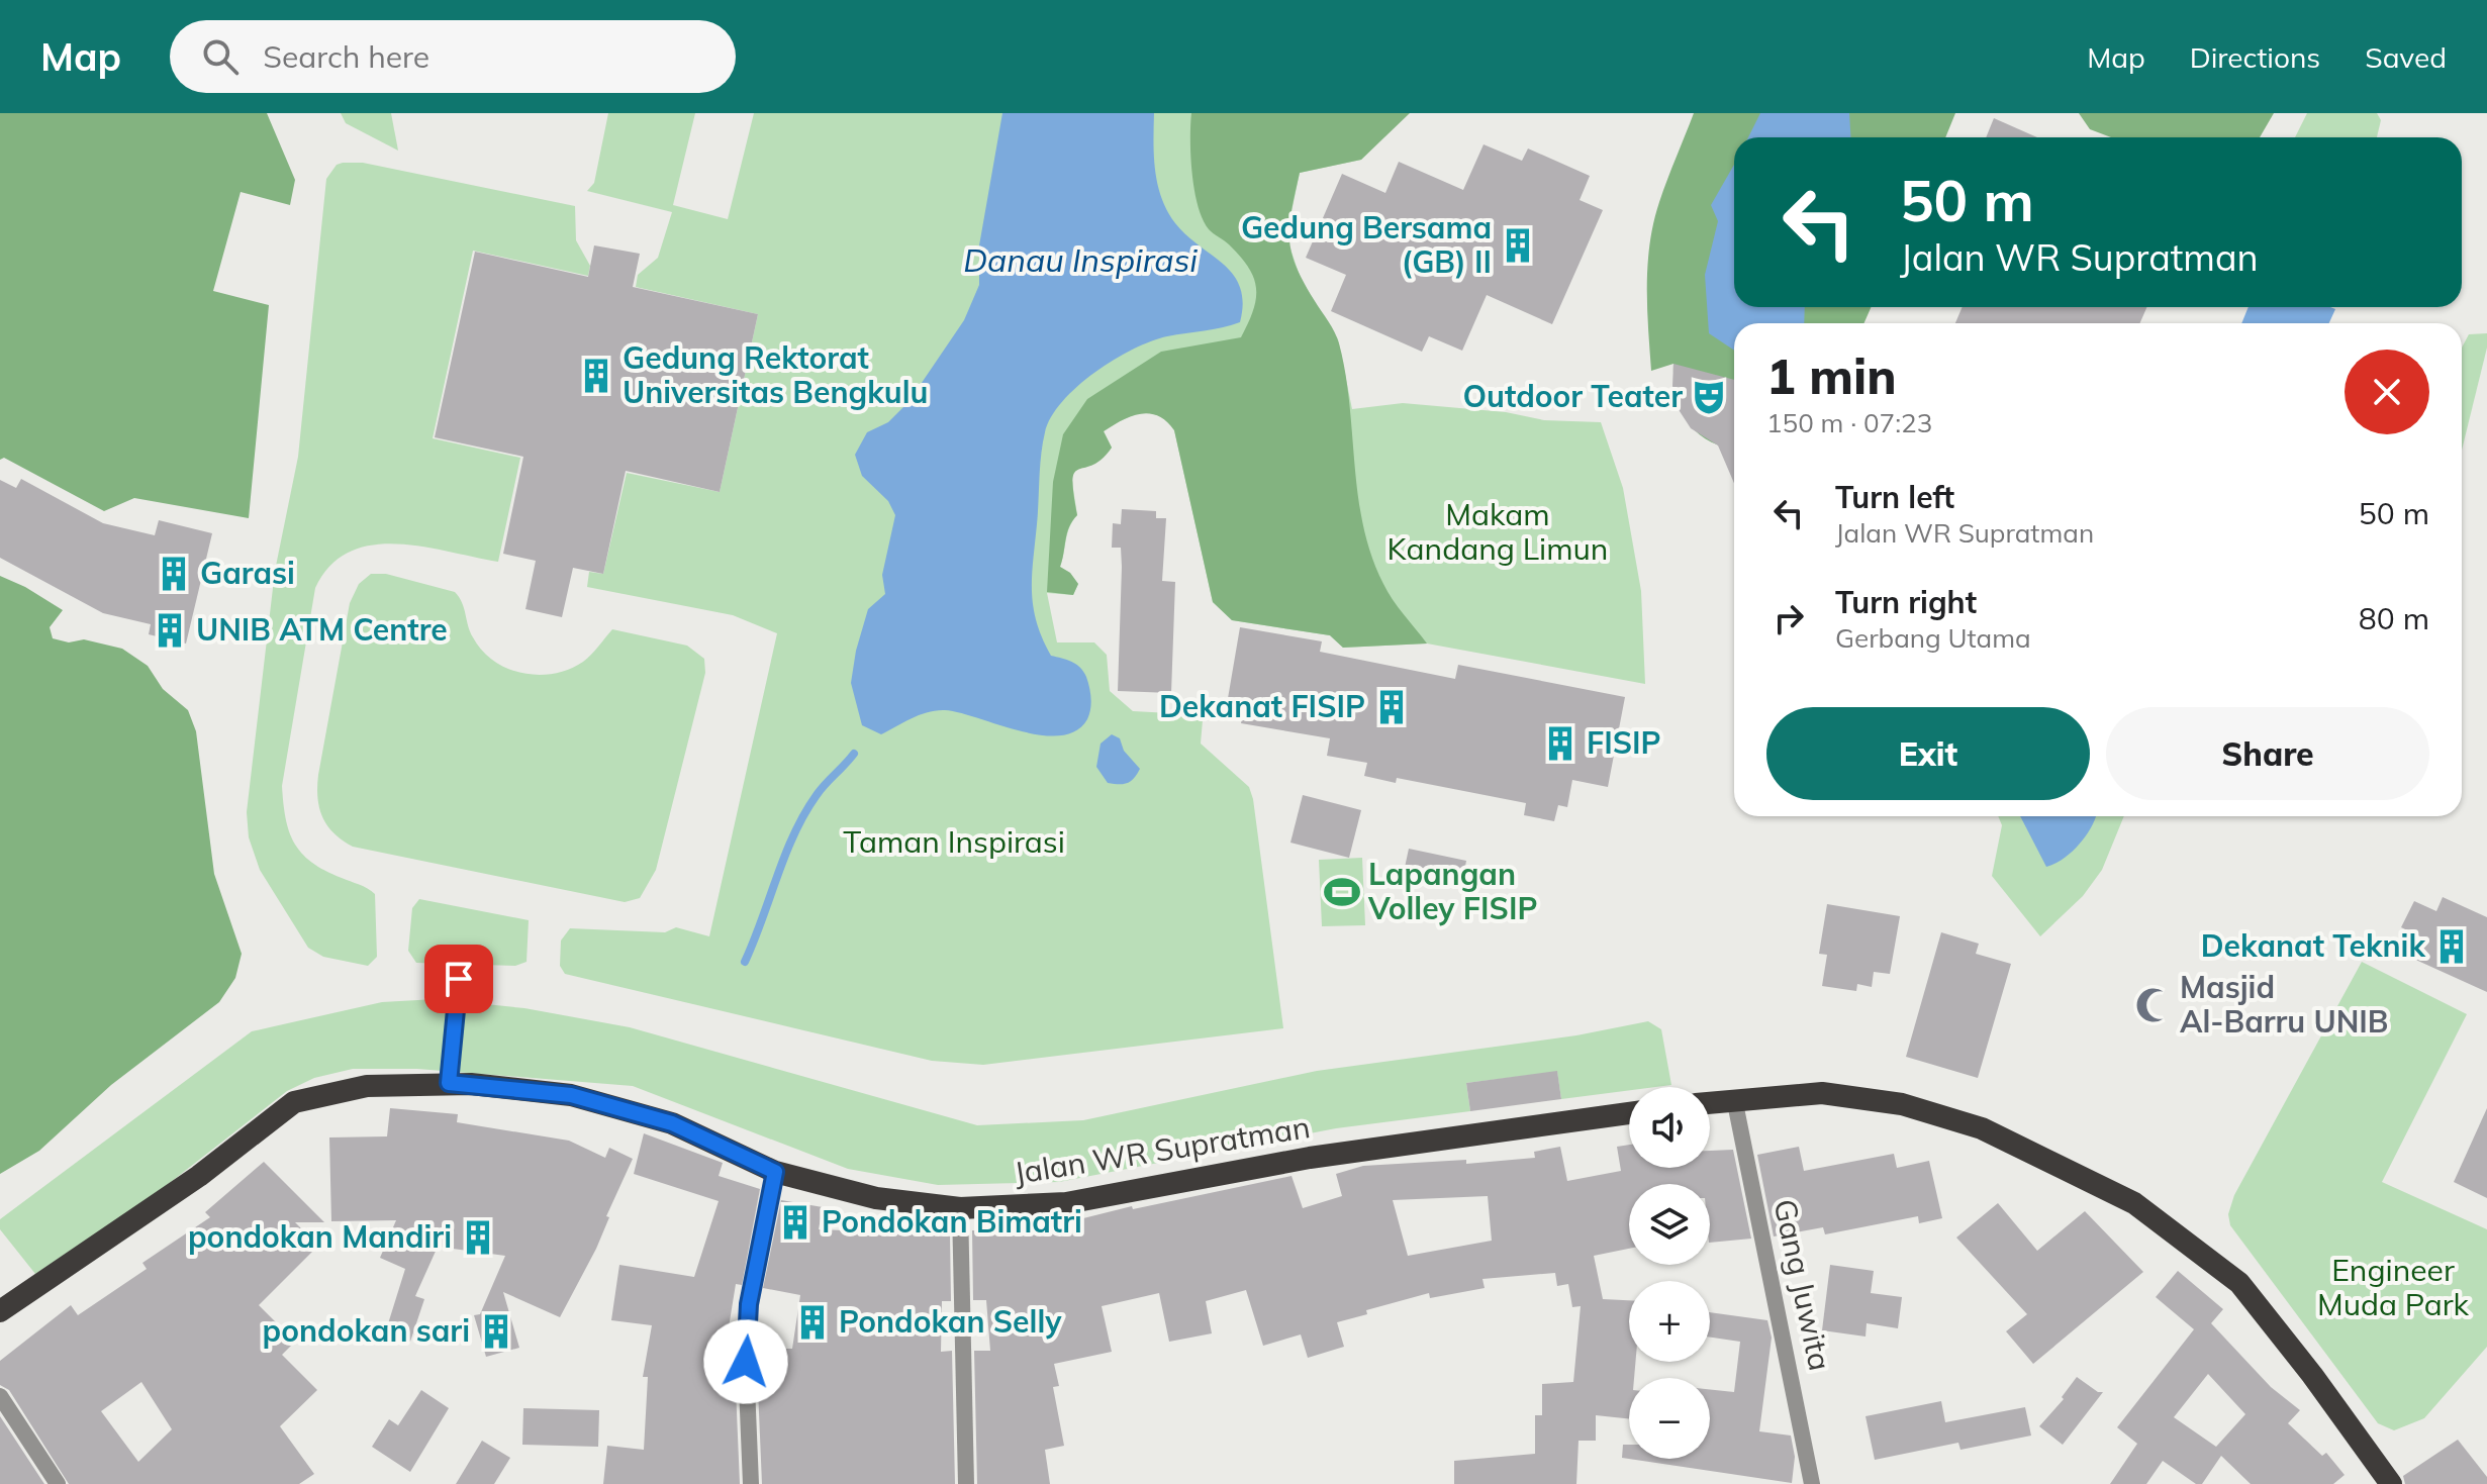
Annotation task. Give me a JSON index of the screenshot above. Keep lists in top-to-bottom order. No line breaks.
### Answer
{"streets":{"highway":["Jalan WR Supratman"],"street":["Gang Juwita"]},"water":["Danau Inspirasi"],"parks":["Makam Kandang Limun","Taman Inspirasi","Engineer Muda Park"],"places":{"building":["Gedung Bersama (GB) II","Gedung Rektorat Universitas Bengkulu","Garasi","UNIB ATM Centre","Dekanat FISIP","FISIP","Dekanat Teknik","Pondokan Bimatri","pondokan Mandiri","Pondokan Selly","pondokan sari"],"theatre":["Outdoor Teater"],"sports":["Lapangan Volley FISIP"],"mosque":["Masjid Al-Barru UNIB"]},"page":{"header":"Map","search":"Search here","nav":["Map","Directions","Saved"],"turn":["50 m","Jalan WR Supratman"],"heading":["1 min","150 m · 07:23"],"list":[{"name":"Turn left","note":"Jalan WR Supratman","value":"50 m"},{"name":"Turn right","note":"Gerbang Utama","value":"80 m"}],"buttons":["Exit","Share"],"map_buttons":["+","−"]}}
